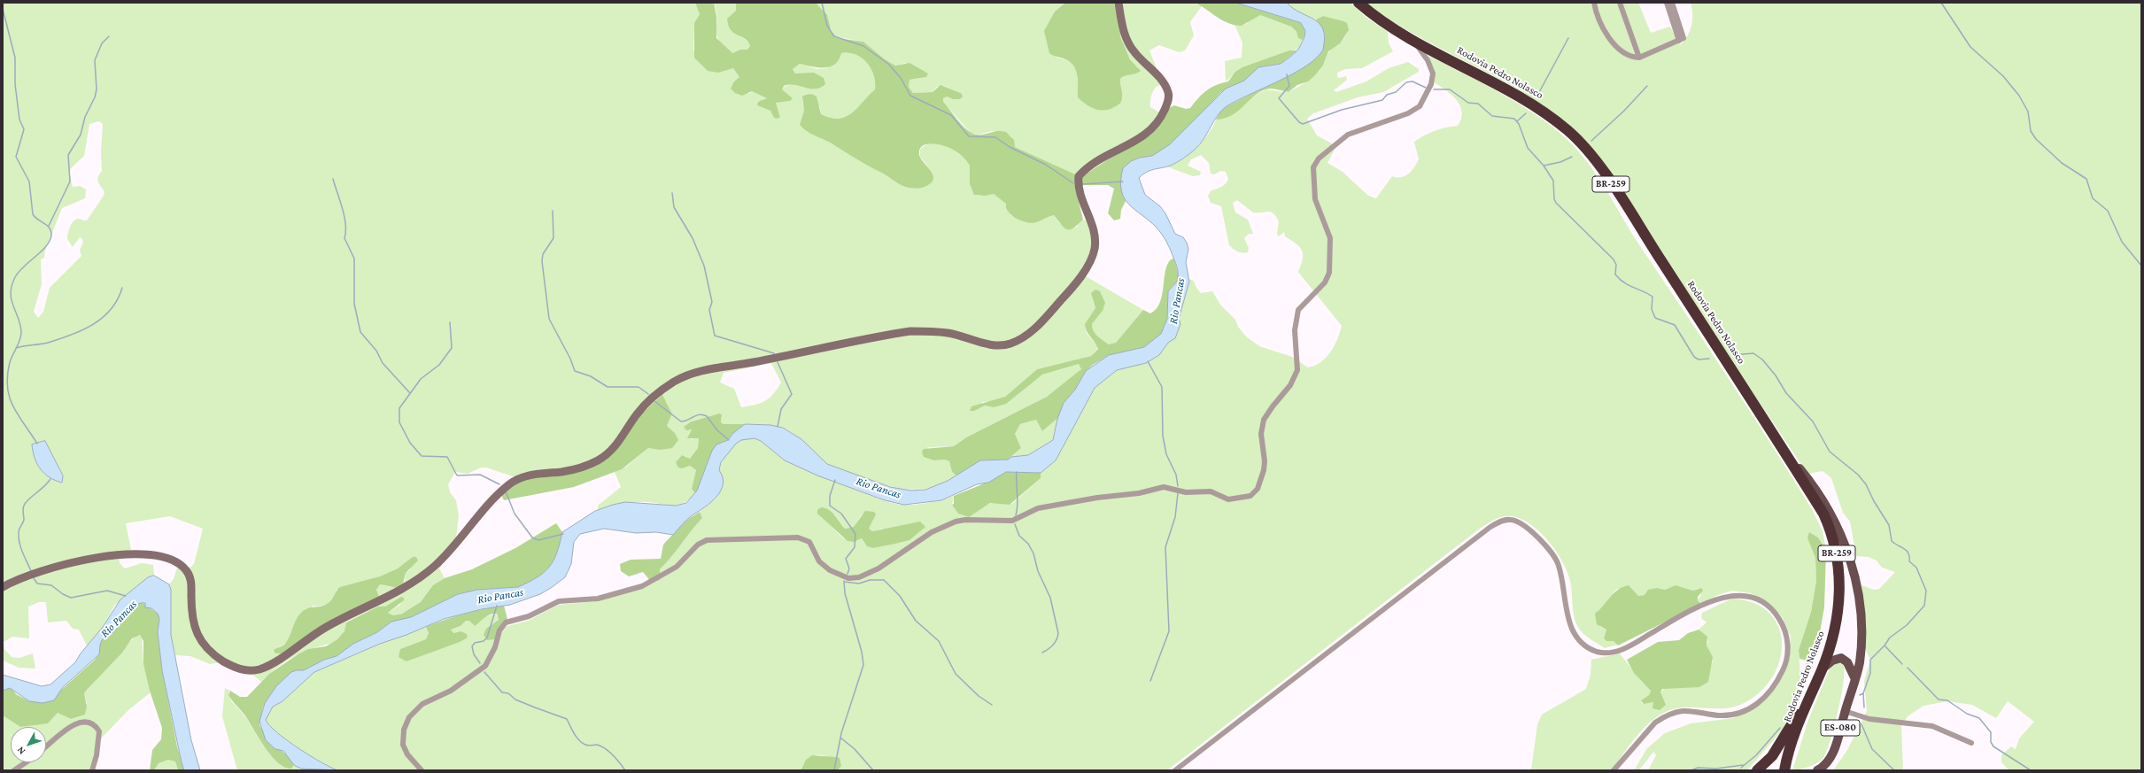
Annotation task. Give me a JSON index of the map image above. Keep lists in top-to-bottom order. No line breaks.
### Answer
{"streets":{"highway":["Rodovia Pedro Nolasco","BR-259"],"main road":["ES-080"]},"water":["Rio Pancas"],"north":"bottom left"}
